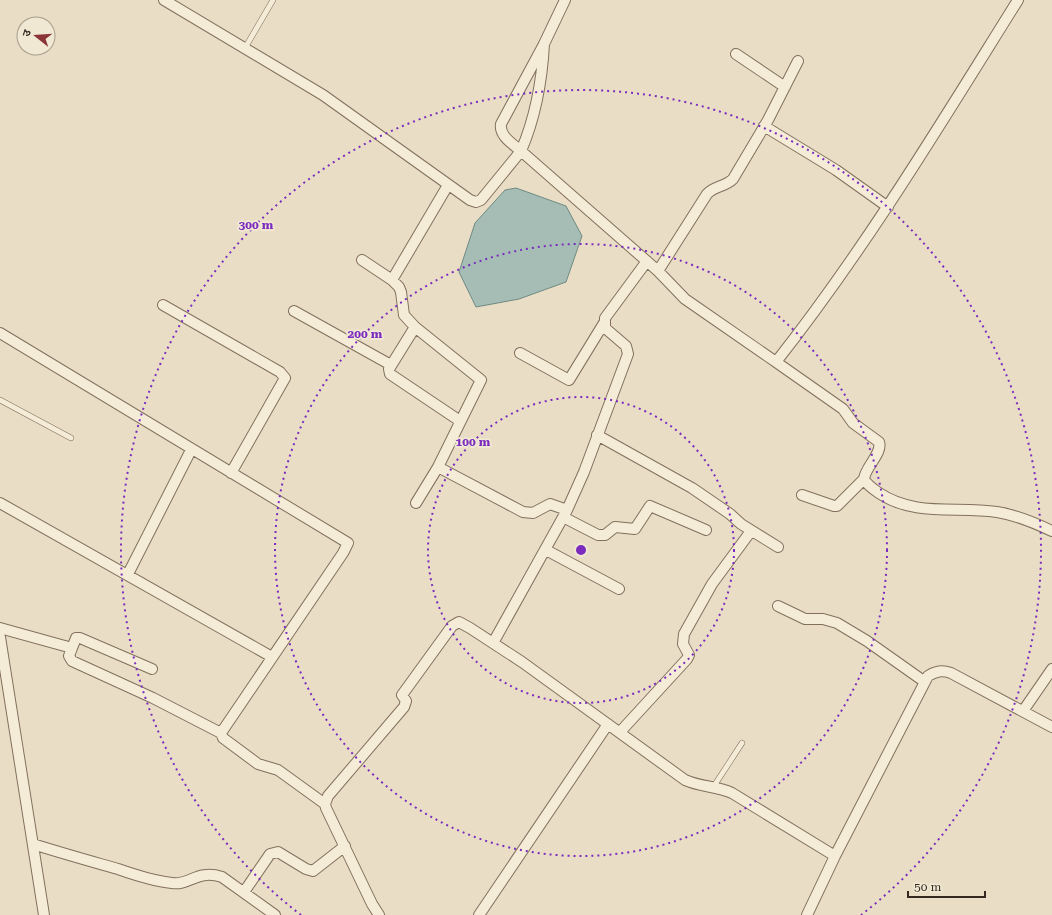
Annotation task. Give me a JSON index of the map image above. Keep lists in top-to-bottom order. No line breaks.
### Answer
{"scale_bar":"50 m","north":"left","rings":["300 m","200 m","100 m"]}
